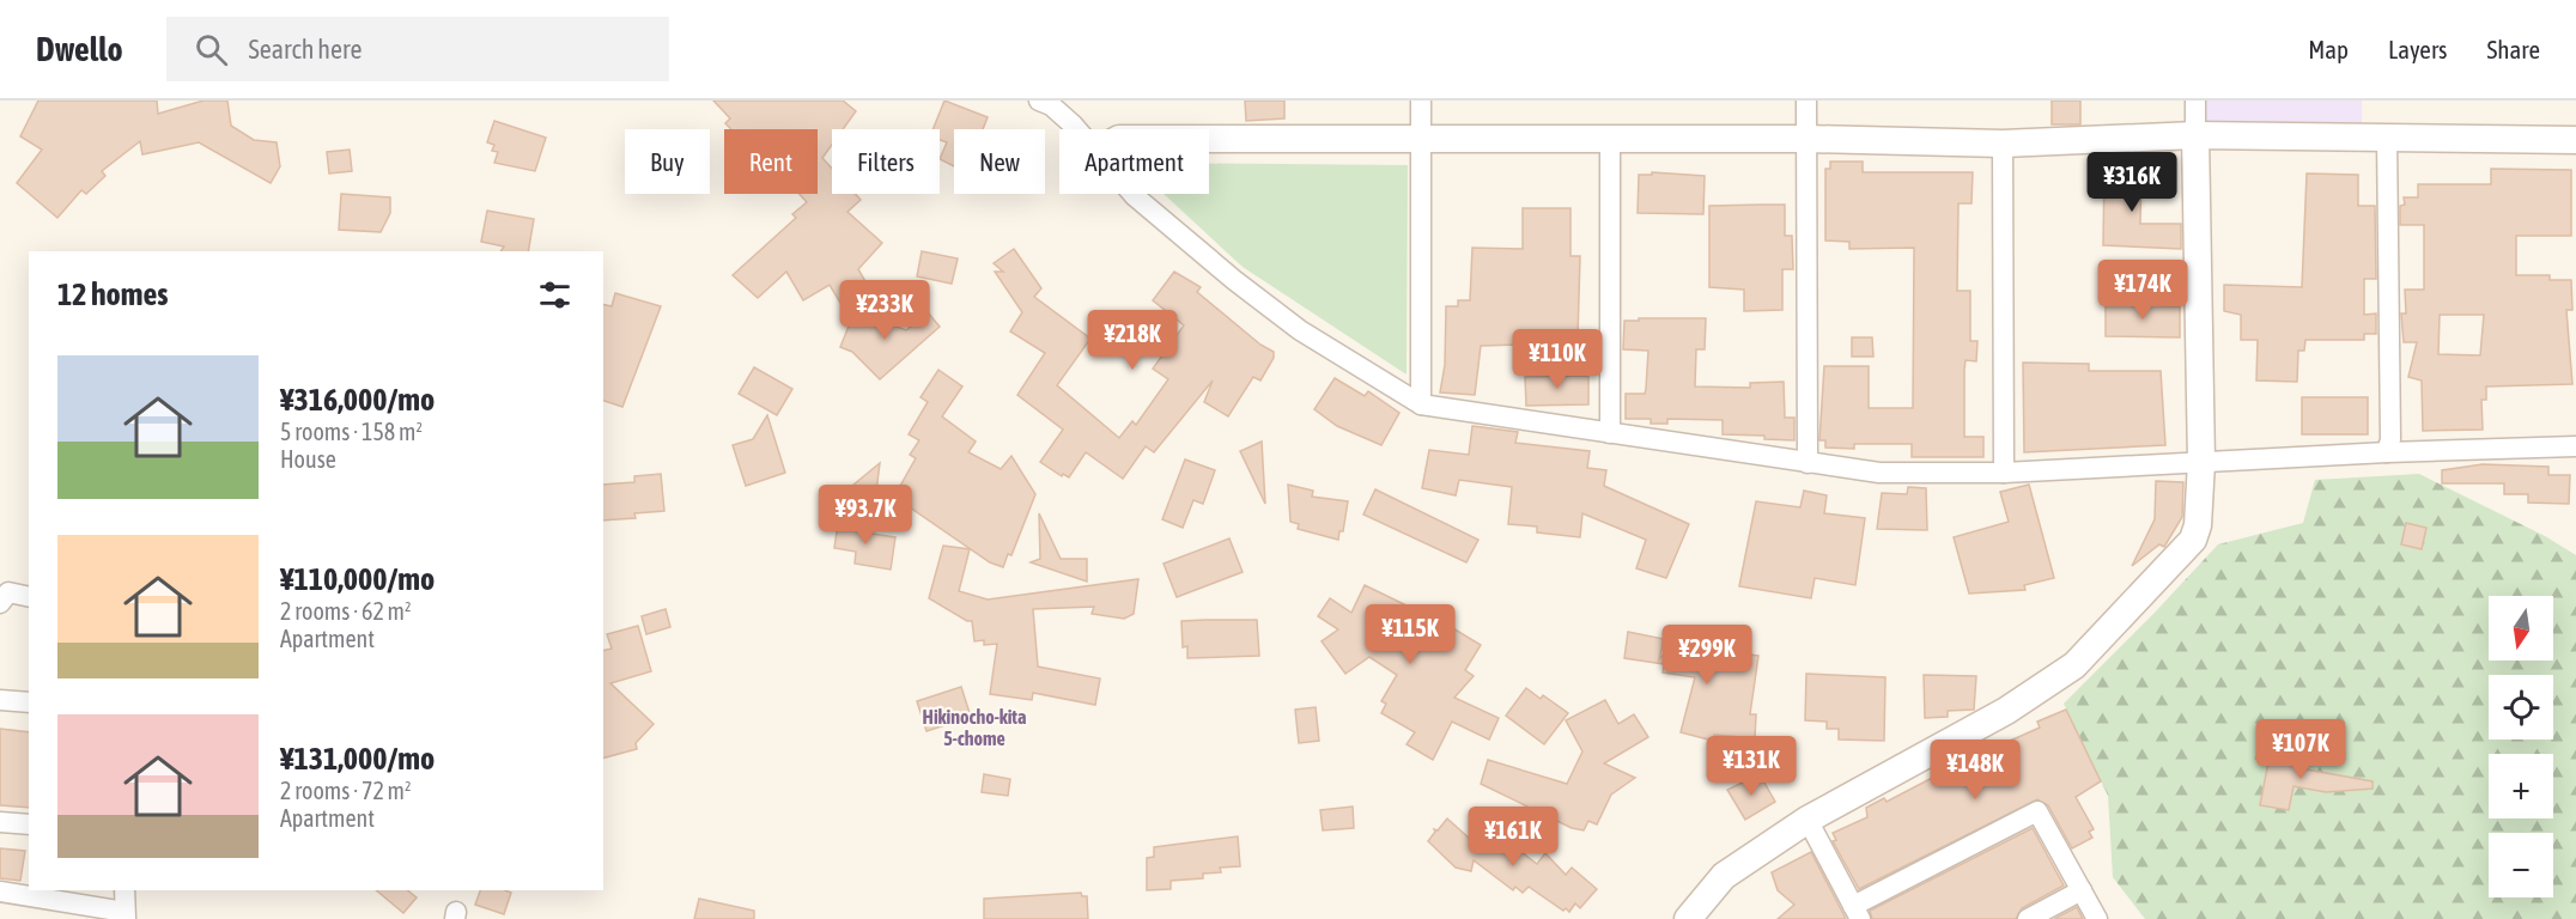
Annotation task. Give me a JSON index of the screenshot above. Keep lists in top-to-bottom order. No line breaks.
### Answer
{"districts":["Hikinocho-kita 5-chome"],"north":"bottom","page":{"header":"Dwello","search":"Search here","nav":["Map","Layers","Share"],"chip":["Buy","Rent","Filters","New","Apartment"],"price":["¥316K","¥174K","¥233K","¥218K","¥110K","¥93.7K","¥115K","¥299K","¥107K","¥131K","¥148K","¥161K"],"heading":"12 homes","list":[{"name":"¥316,000/mo","note":"5 rooms · 158 m² · House"},{"name":"¥110,000/mo","note":"2 rooms · 62 m² · Apartment"},{"name":"¥131,000/mo","note":"2 rooms · 72 m² · Apartment"}],"map_buttons":["+","−"]}}
